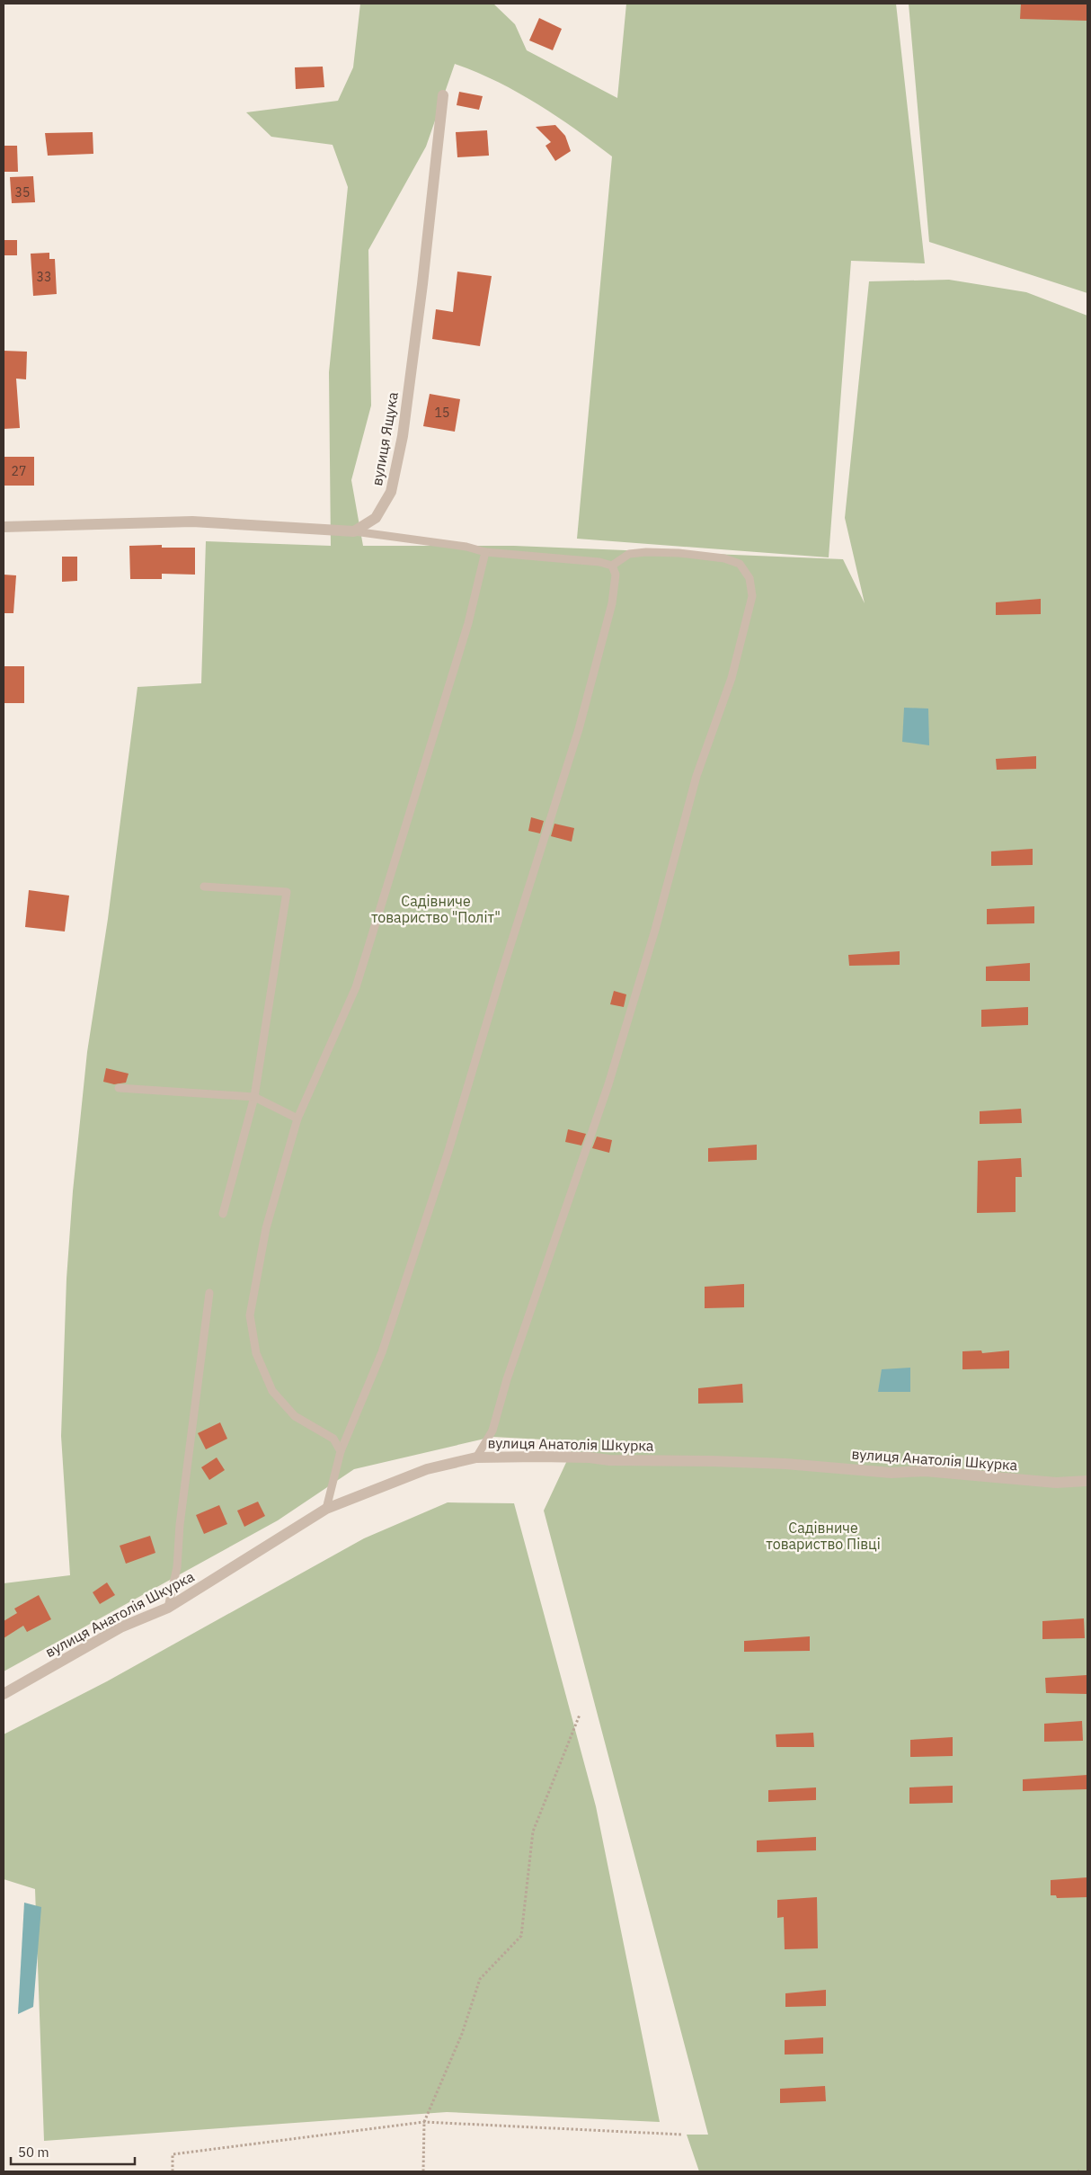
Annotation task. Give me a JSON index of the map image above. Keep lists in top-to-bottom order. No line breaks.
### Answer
{"streets":{"street":["вулиця Ящука","вулиця Анатолія Шкурка"]},"parks":["Садівниче товариство \"Політ\"","Садівниче товариство Півці"],"house_numbers":["35","33","15","27"],"scale_bar":"50 m"}
